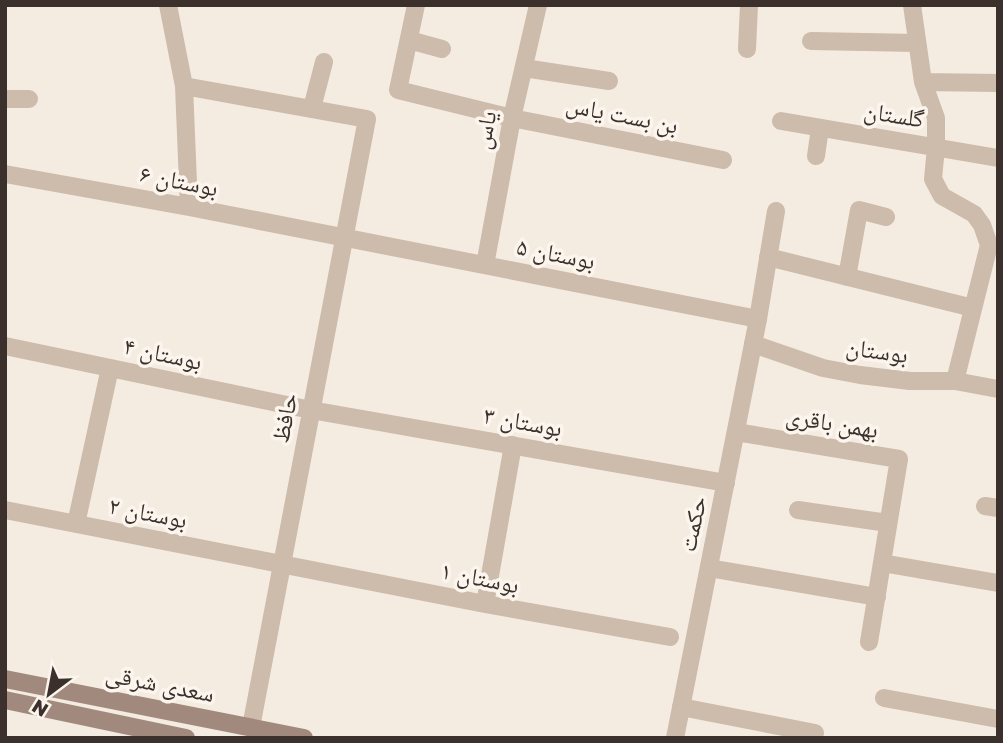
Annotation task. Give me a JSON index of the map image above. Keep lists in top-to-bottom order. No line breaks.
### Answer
{"streets":{"main road":["سعدی شرقی"],"street":["بن بست یاس","گلستان","یاس","بوستان ۶","بوستان ۵","بوستان","بوستان ۴","حافظ","بوستان ۳","بهمن باقری","بوستان ۲","حکمت","بوستان ۱"]},"crossings":[["بن بست یاس","یاس"],["یاس","بوستان ۵"],["بوستان ۶","بوستان ۵"],["بوستان ۶","حافظ"],["بوستان ۵","حافظ"],["بوستان ۵","حکمت"],["بوستان","حکمت"],["بوستان ۴","حافظ"],["بوستان ۴","بوستان ۳"],["حافظ","بوستان ۳"],["حافظ","بوستان ۲"],["حافظ","بوستان ۱"],["حافظ","سعدی شرقی"],["بوستان ۳","حکمت"],["بهمن باقری","حکمت"],["بوستان ۲","بوستان ۱"]],"north":"bottom left"}
